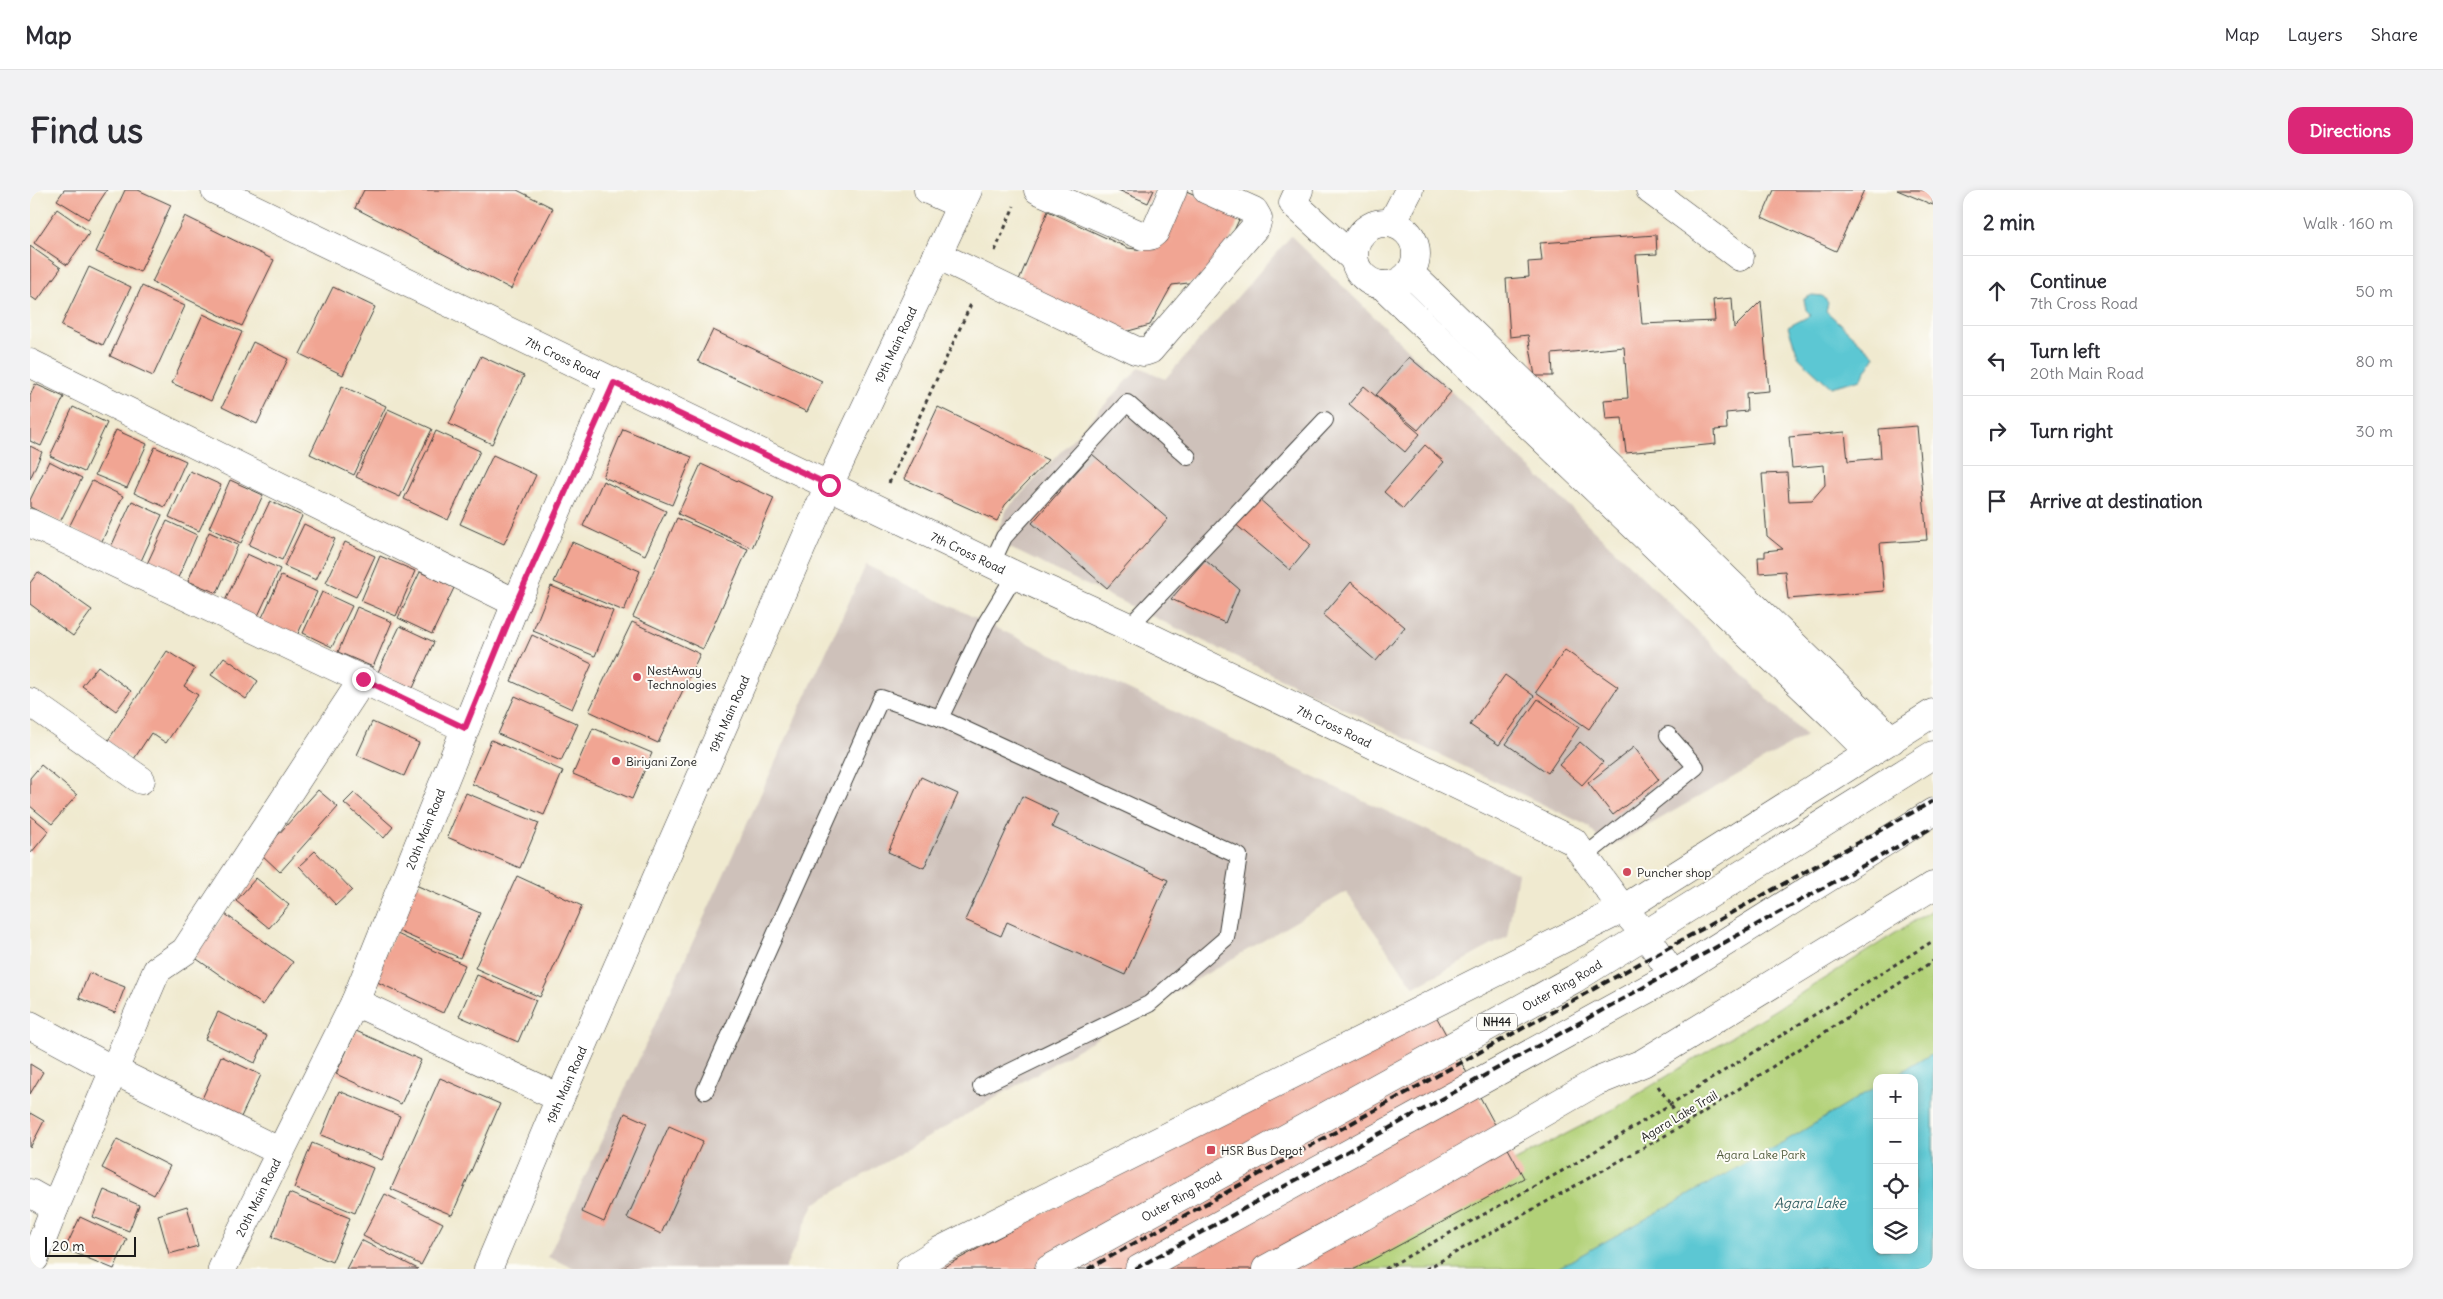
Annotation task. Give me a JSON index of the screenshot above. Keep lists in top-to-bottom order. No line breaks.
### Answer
{"streets":{"main road":["19th Main Road","7th Cross Road","20th Main Road","Outer Ring Road","NH44"],"path":["Agara Lake Trail"]},"crossings":[["19th Main Road","7th Cross Road"],["7th Cross Road","20th Main Road"],["7th Cross Road","Outer Ring Road"]],"water":["Agara Lake"],"parks":["Agara Lake Park"],"places":{"other":["NestAway Technologies","Biriyani Zone","Puncher shop"],"transit":["HSR Bus Depot"]},"scale_bar":"20 m","page":{"header":"Map","nav":["Map","Layers","Share"],"buttons":"Directions","title":"Find us","heading":["2 min","Walk · 160 m"],"list":[["Continue","7th Cross Road","50 m"],["Turn left","20th Main Road","80 m"],["Turn right","30 m"],"Arrive at destination"],"map_buttons":["+","−"],"scale":"20 m"}}
